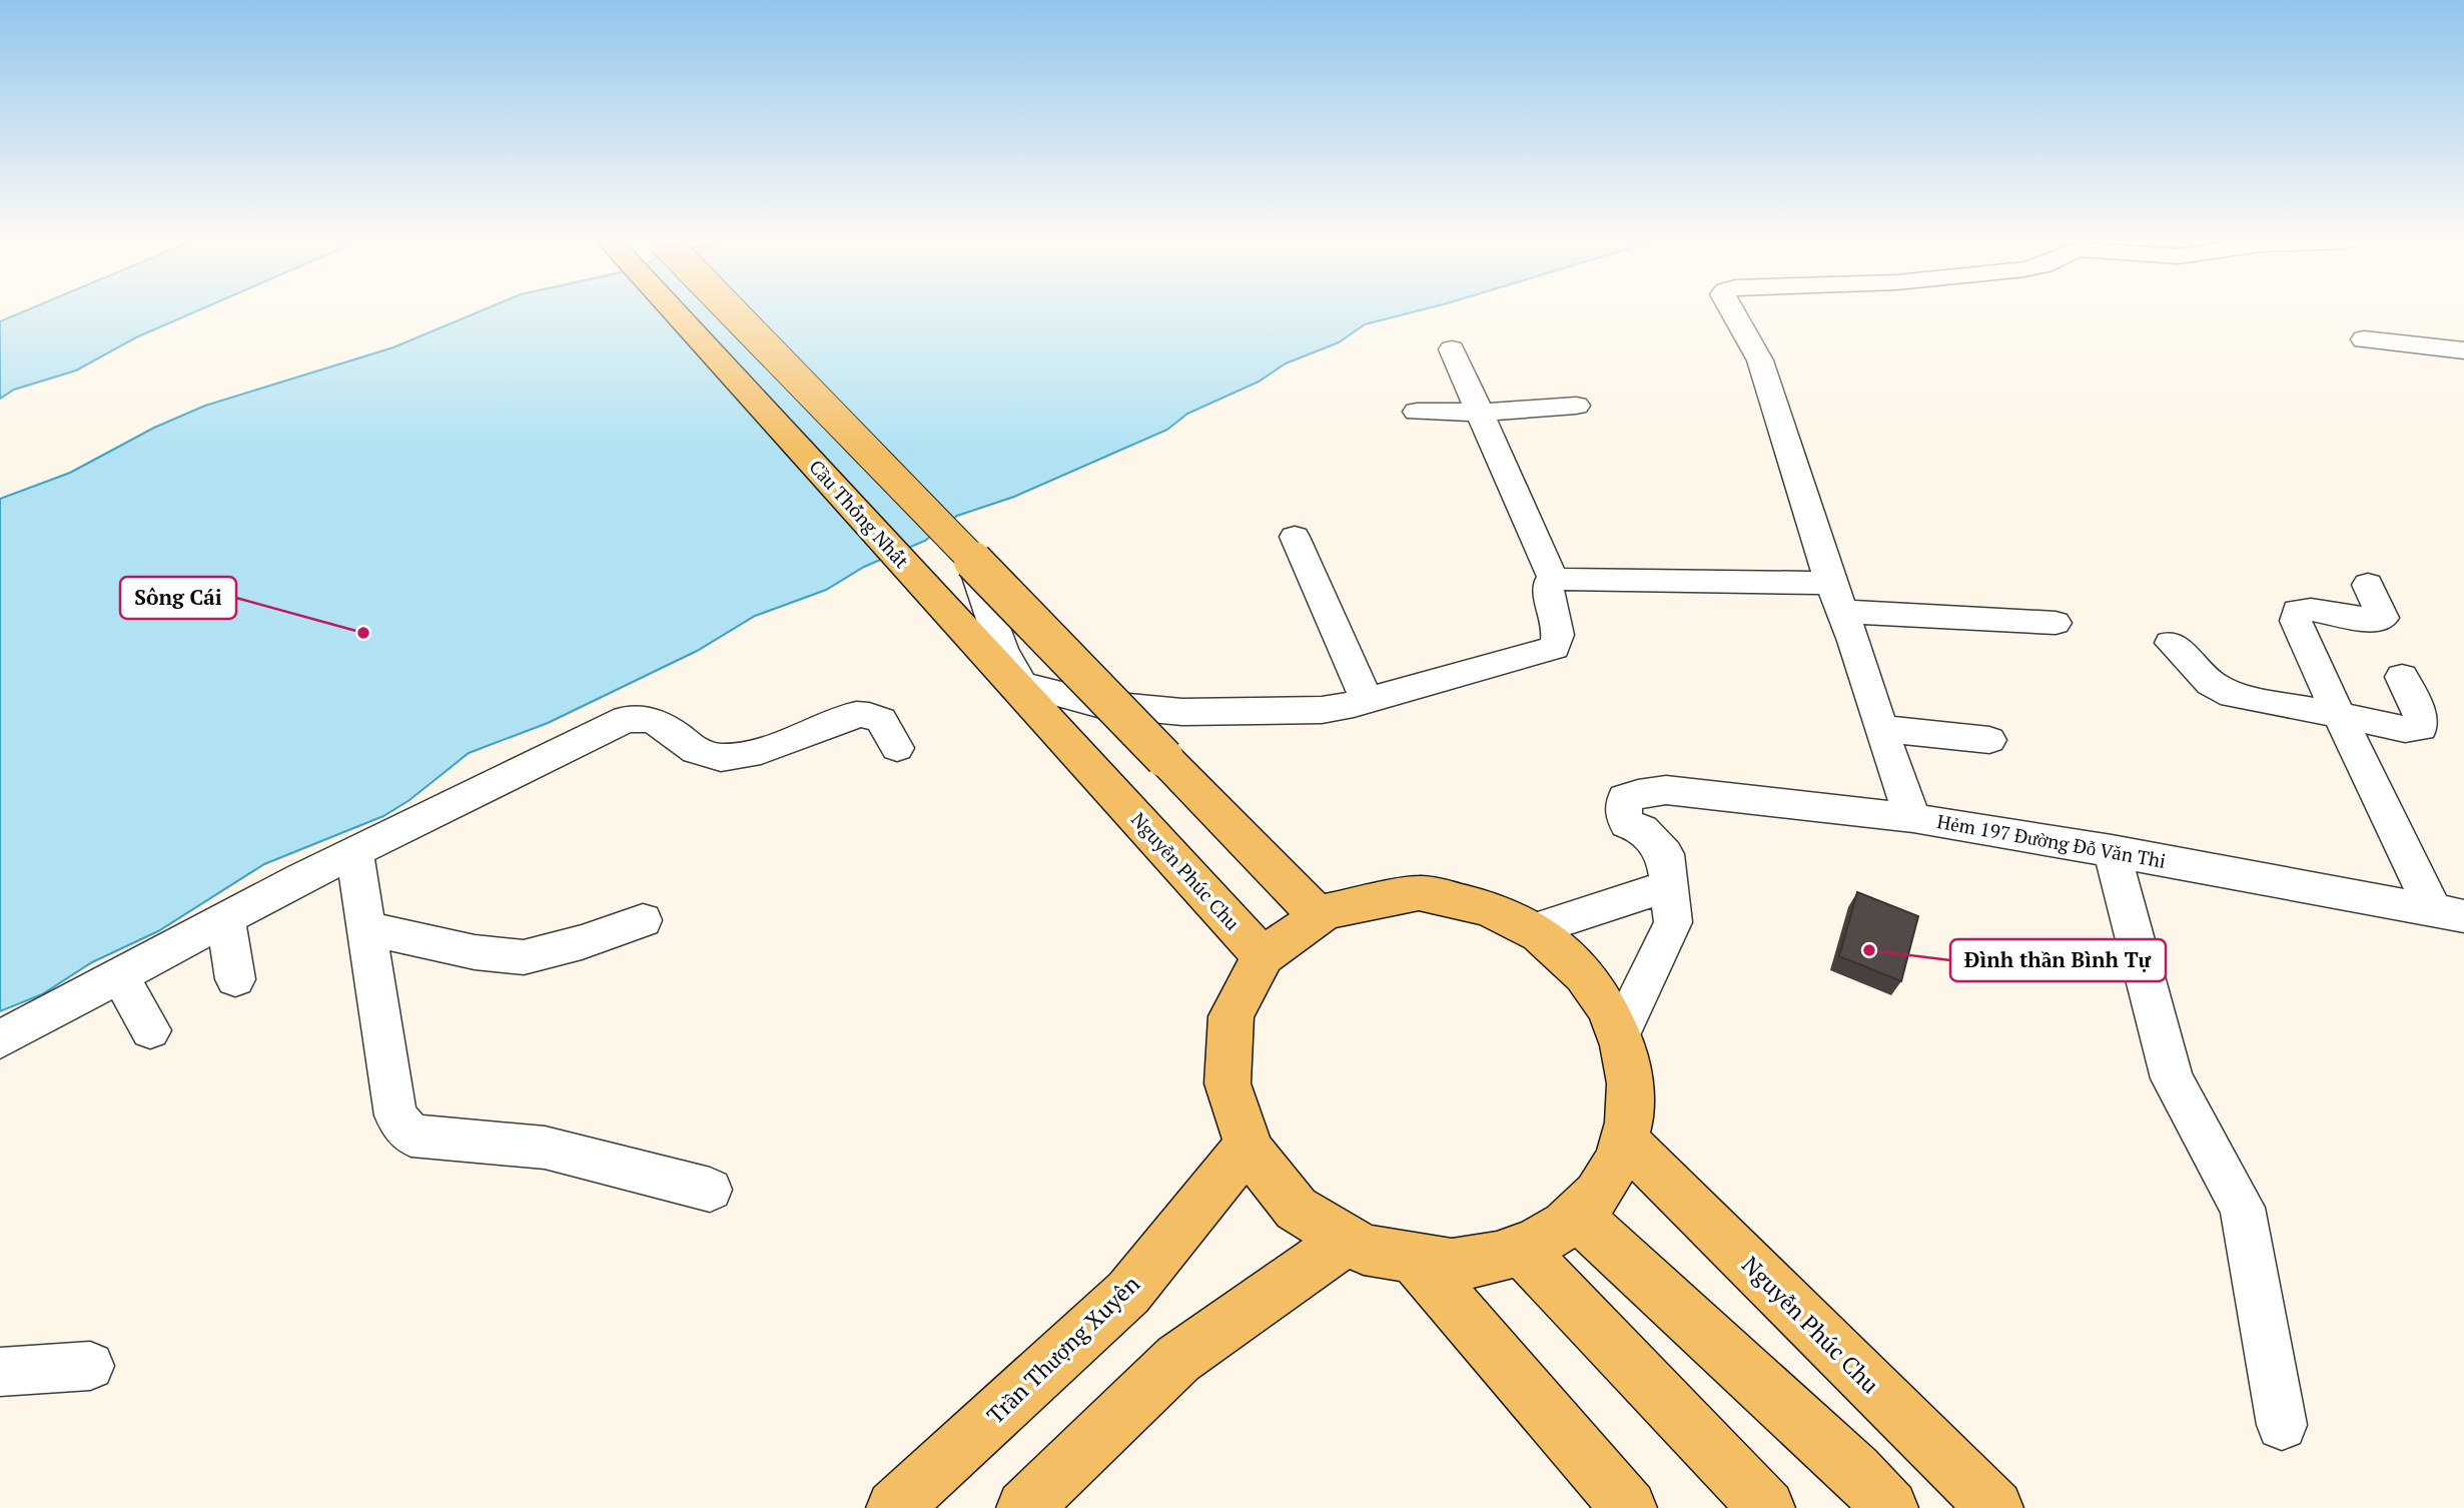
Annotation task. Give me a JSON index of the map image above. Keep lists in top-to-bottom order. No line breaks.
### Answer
{"streets":{"main road":["Cầu Thống Nhất","Nguyễn Phúc Chu","Trần Thượng Xuyên"],"street":["Hẻm 197 Đường Đỗ Văn Thi"]},"crossings":[["Cầu Thống Nhất","Nguyễn Phúc Chu"]],"places":["Sông Cái","Đình thần Bình Tự"]}
